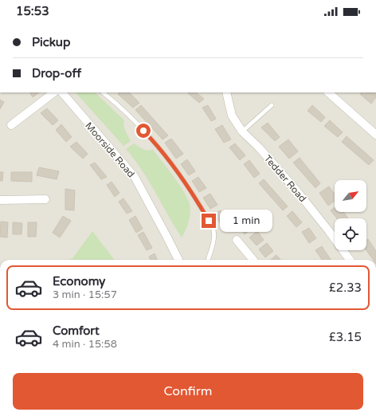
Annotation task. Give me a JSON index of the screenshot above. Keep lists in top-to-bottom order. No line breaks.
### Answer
{"streets":{"street":["Moorside Road","Tedder Road"]},"north":"top right","page":{"status":"15:53","banner":["Pickup","Drop-off"],"bubble":"1 min","list":[{"name":"Economy","note":"3 min · 15:57","value":"£2.33"},{"name":"Comfort","note":"4 min · 15:58","value":"£3.15"}],"buttons":"Confirm"}}
